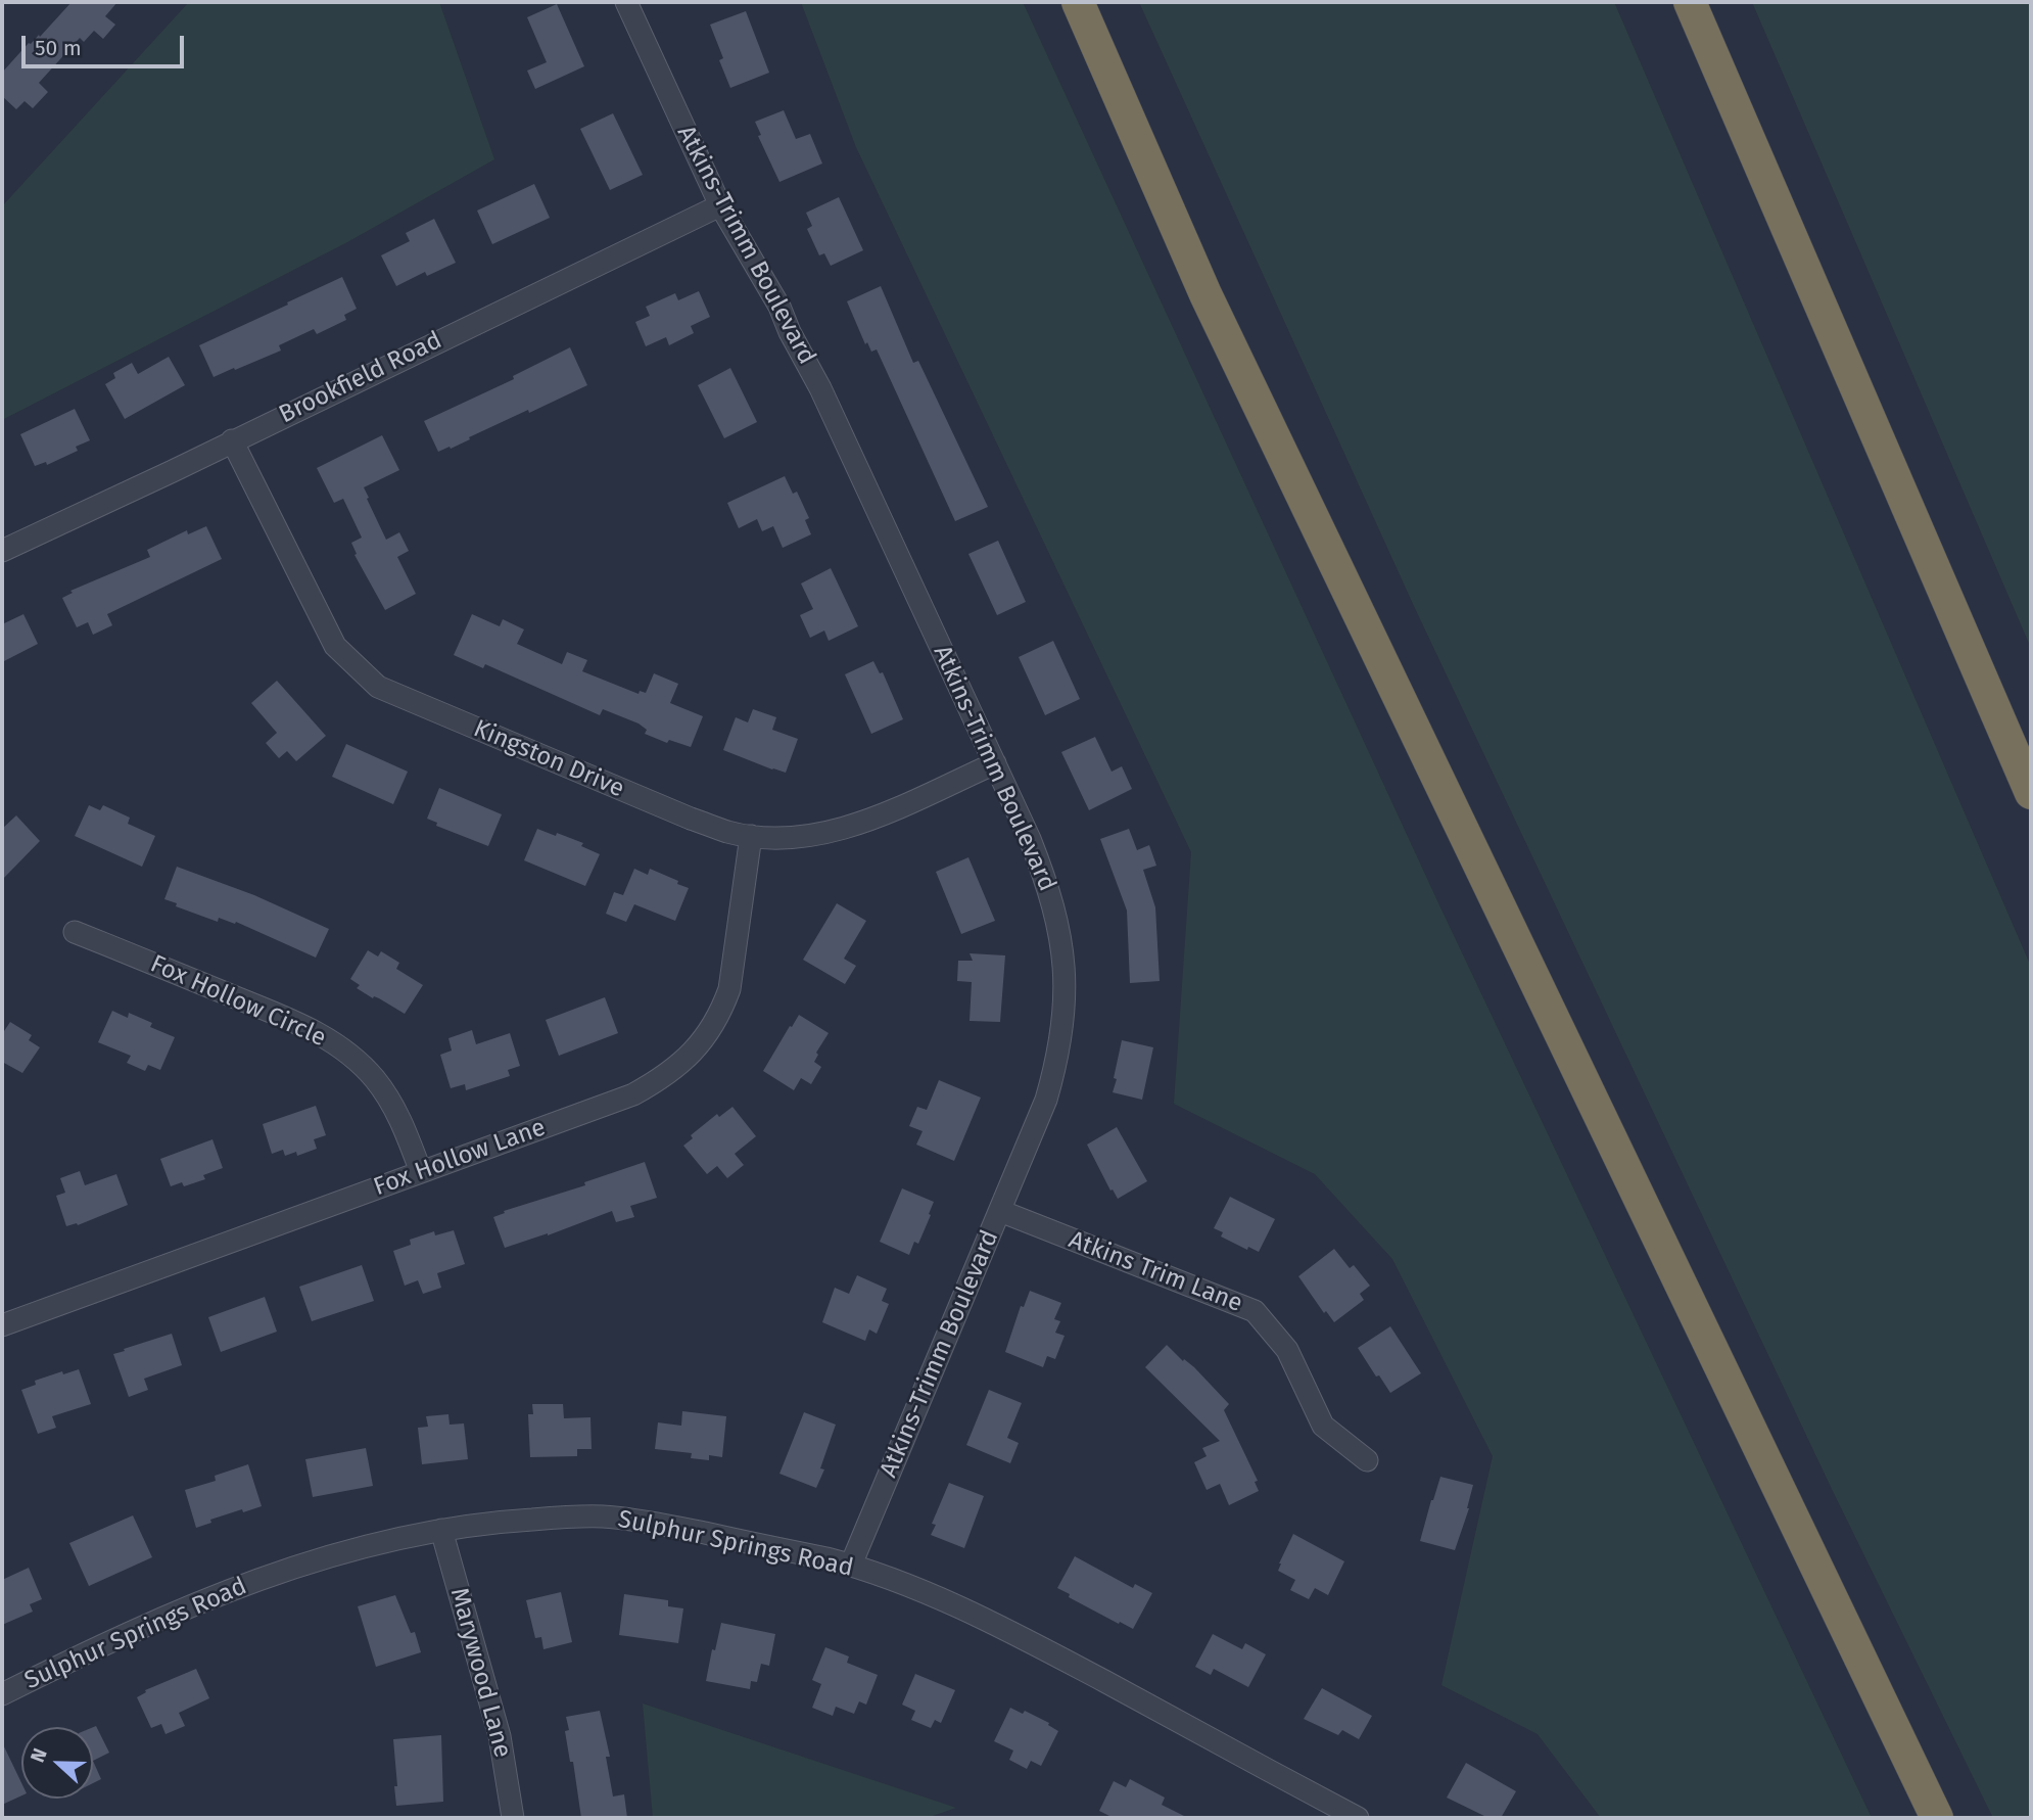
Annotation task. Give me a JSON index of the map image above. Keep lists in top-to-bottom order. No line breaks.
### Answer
{"streets":{"street":["Atkins-Trimm Boulevard","Brookfield Road","Kingston Drive","Fox Hollow Circle","Fox Hollow Lane","Atkins Trim Lane","Sulphur Springs Road","Marywood Lane"]},"crossings":[["Atkins-Trimm Boulevard","Brookfield Road"],["Atkins-Trimm Boulevard","Kingston Drive"],["Atkins-Trimm Boulevard","Atkins Trim Lane"],["Atkins-Trimm Boulevard","Sulphur Springs Road"],["Brookfield Road","Kingston Drive"],["Kingston Drive","Fox Hollow Lane"],["Fox Hollow Circle","Fox Hollow Lane"],["Sulphur Springs Road","Marywood Lane"]],"scale_bar":"50 m","north":"left"}
